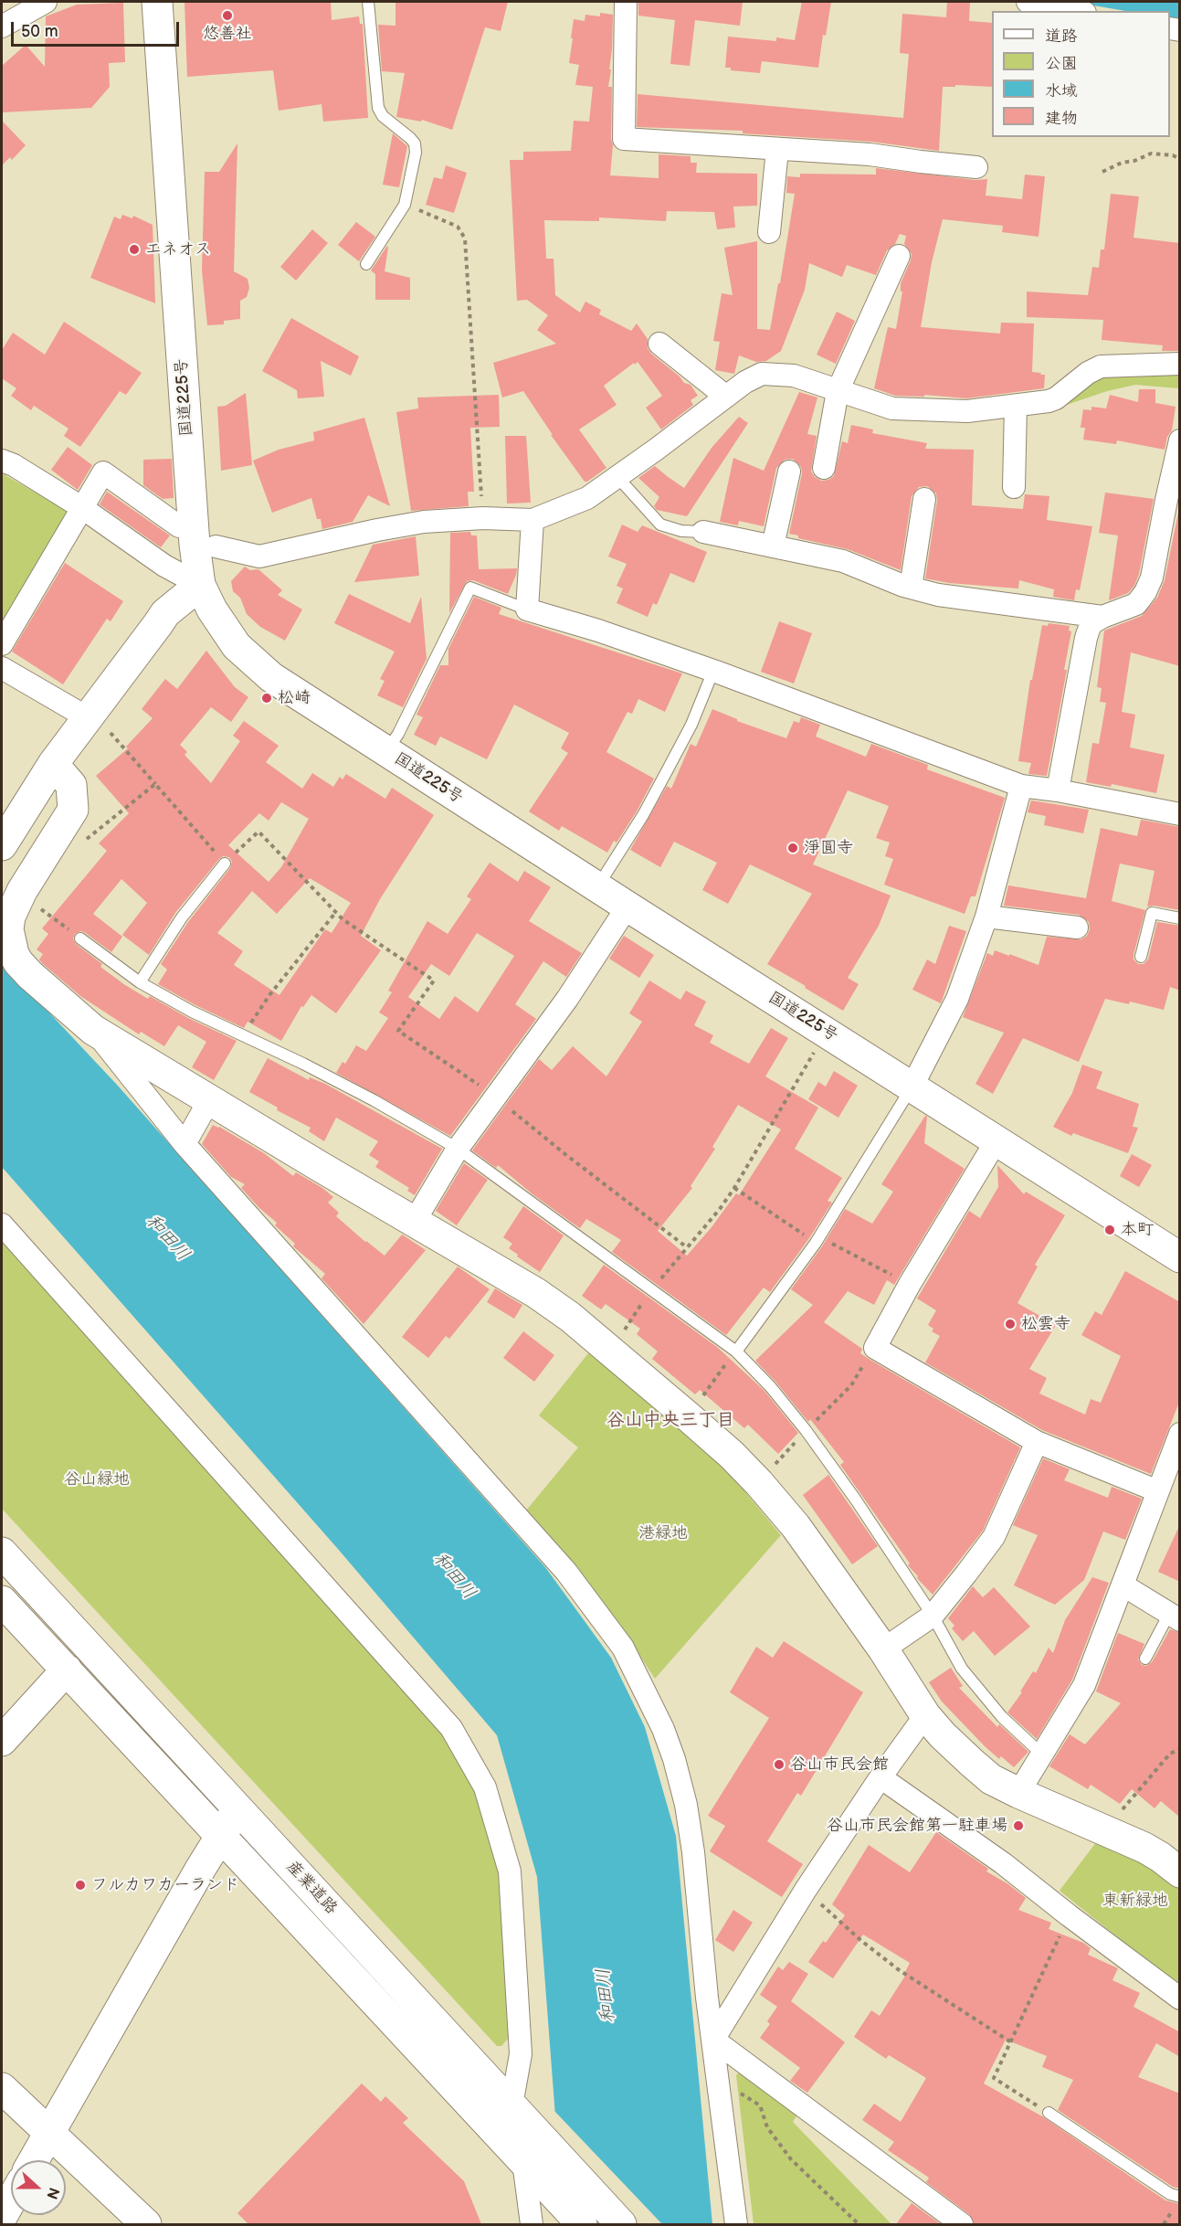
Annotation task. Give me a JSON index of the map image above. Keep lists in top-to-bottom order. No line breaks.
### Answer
{"streets":{"main road":["国道225号","産業道路"]},"districts":["谷山中央三丁目"],"water":["和田川"],"parks":["谷山緑地","港緑地","東新緑地"],"places":["悠善社","エネオス","松崎","淨圓寺","本町","松雲寺","谷山市民会館","谷山市民会館第一駐車場","フルカワカーランド"],"legend":["道路","公園","水域","建物"],"scale_bar":"50 m","north":"right"}
